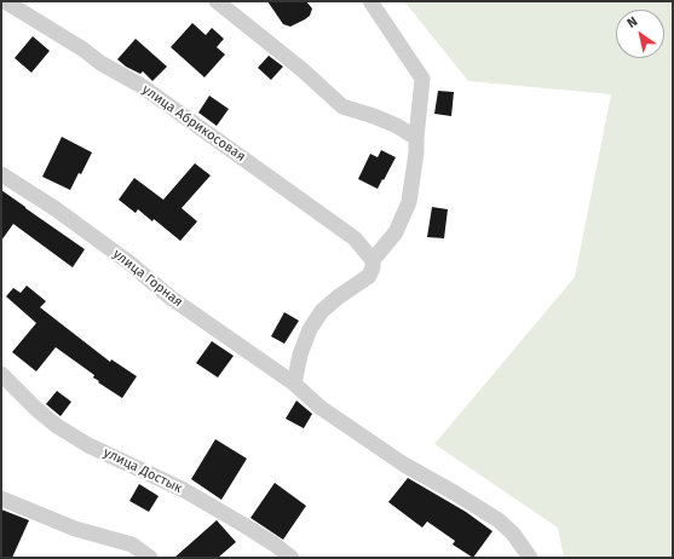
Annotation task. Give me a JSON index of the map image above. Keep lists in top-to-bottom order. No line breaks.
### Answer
{"streets":{"street":["улица Абрикосовая","улица Горная","улица Достык"]},"north":"top left"}
